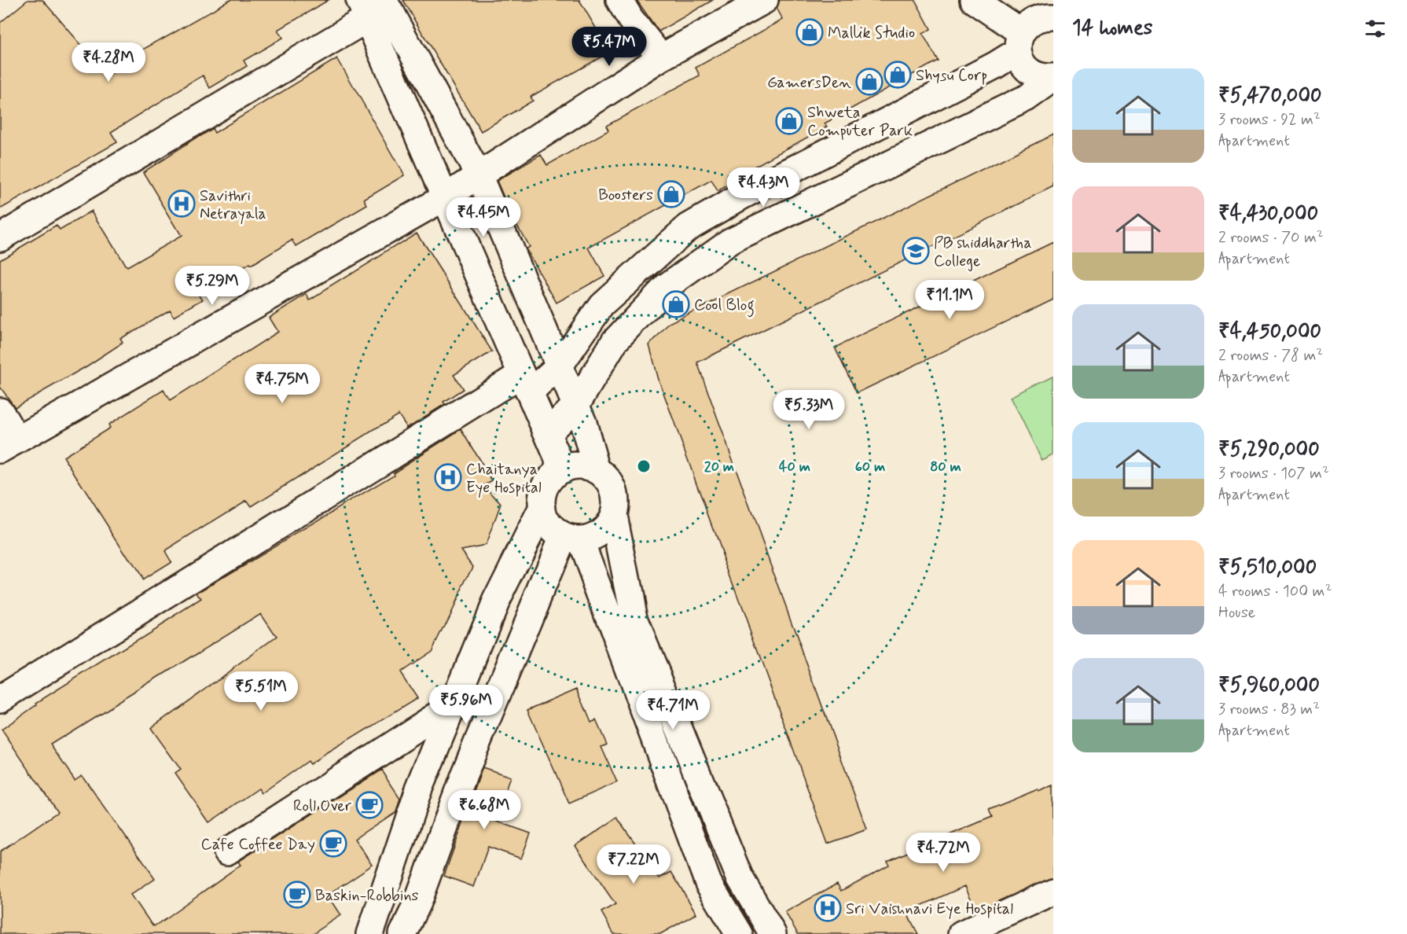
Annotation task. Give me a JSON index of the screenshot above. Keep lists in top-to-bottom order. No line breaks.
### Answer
{"places":{"shop":["Mallik Studio","Shysu Corp","GamersDen","Shweta Computer Park","Boosters","Cool Blog"],"hospital":["Savithri Netrayala","Chaitanya Eye Hospital","Sri Vaishnavi Eye Hospital"],"school or university":["PB shiddhartha College"],"cafe":["Roll Over","Cafe Coffee Day","Baskin-Robbins"]},"page":{"heading":"14 homes","price":["₹5.47M","₹4.28M","₹4.43M","₹4.45M","₹5.29M","₹11.1M","₹4.75M","₹5.33M","₹5.51M","₹5.96M","₹4.71M","₹6.68M","₹4.72M","₹7.22M"],"list":[{"name":"₹5,470,000","note":"3 rooms · 92 m² · Apartment"},{"name":"₹4,430,000","note":"2 rooms · 70 m² · Apartment"},{"name":"₹4,450,000","note":"2 rooms · 78 m² · Apartment"},{"name":"₹5,290,000","note":"3 rooms · 107 m² · Apartment"},{"name":"₹5,510,000","note":"4 rooms · 100 m² · House"},{"name":"₹5,960,000","note":"3 rooms · 83 m² · Apartment"}]},"rings":["20 m","40 m","60 m","80 m"]}
